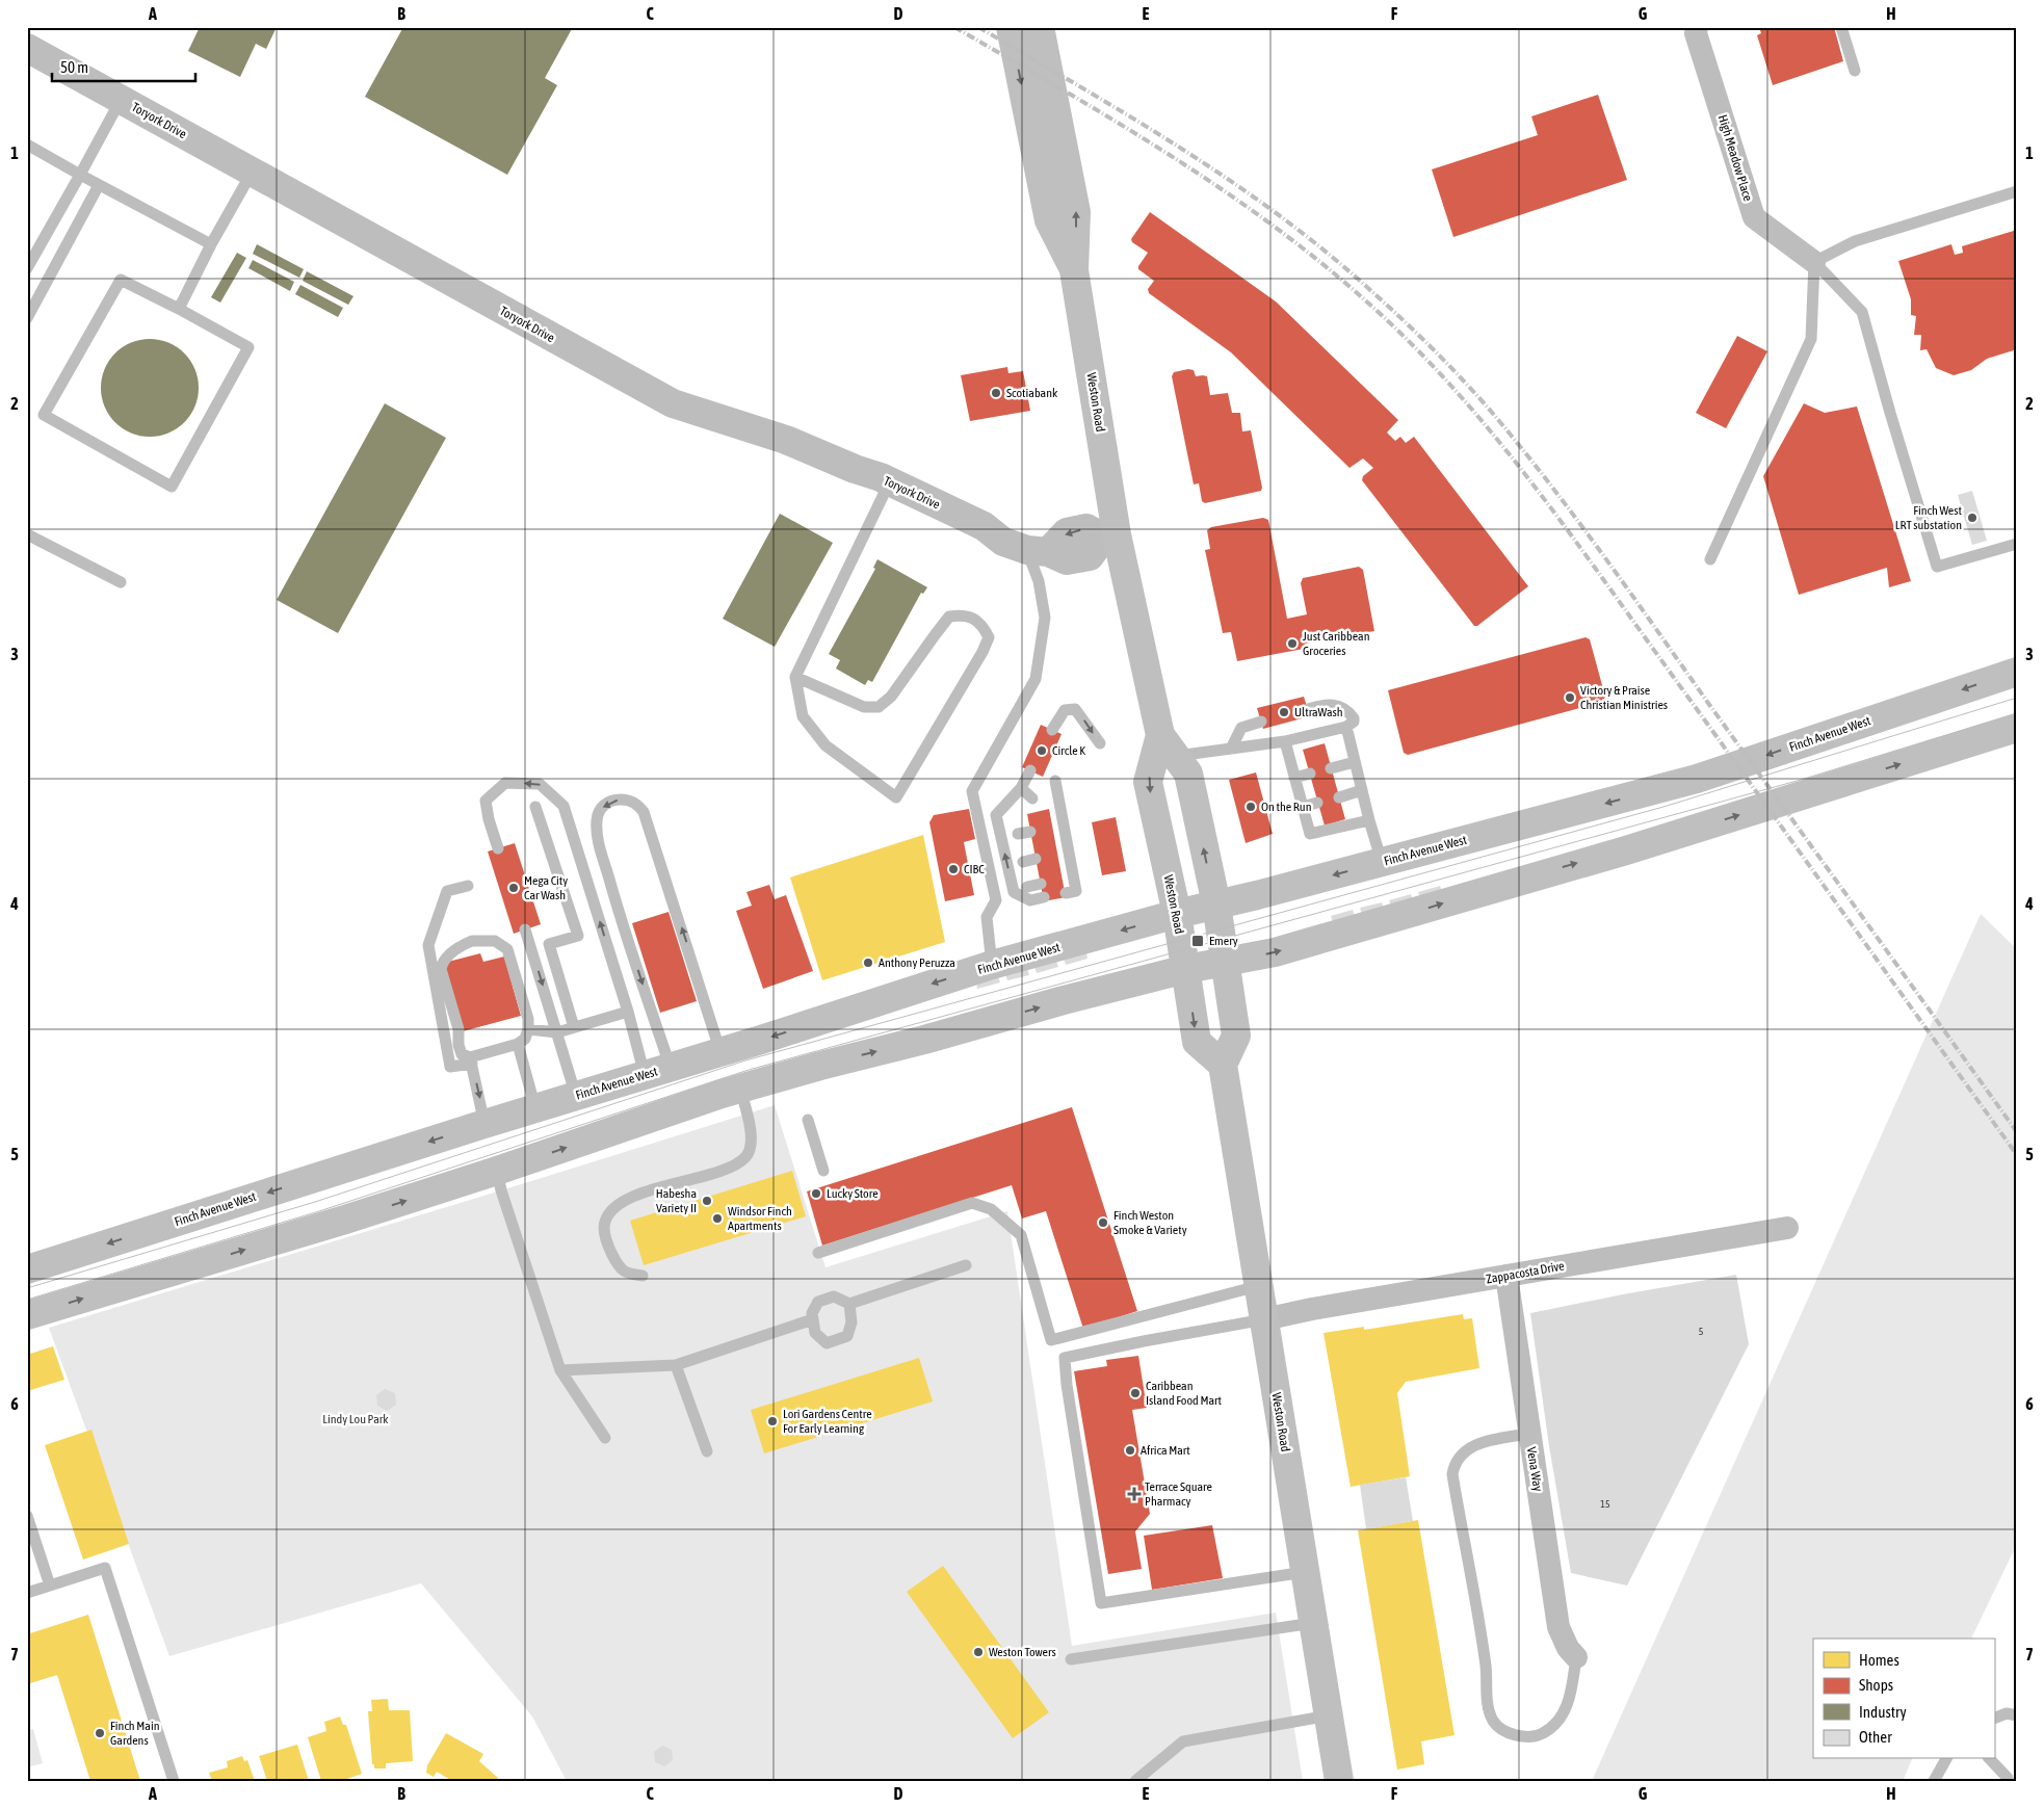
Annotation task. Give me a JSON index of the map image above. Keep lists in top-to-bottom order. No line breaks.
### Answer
{"streets":{"main road":["Weston Road","Finch Avenue West"],"street":["Toryork Drive","High Meadow Place","Zappacosta Drive","Vena Way"]},"crossings":[["Weston Road","Finch Avenue West"],["Weston Road","Zappacosta Drive"],["Zappacosta Drive","Vena Way"]],"parks":["Lindy Lou Park"],"places":{"other":["Scotiabank","Finch West LRT substation","Just Caribbean Groceries","Victory & Praise Christian Ministries","UltraWash","Circle K","On the Run","CIBC","Mega City Car Wash","Anthony Peruzza","Lucky Store","Habesha Variety II","Windsor Finch Apartments","Finch Weston Smoke & Variety","Caribbean Island Food Mart","Lori Gardens Centre For Early Learning","Africa Mart","Weston Towers","Finch Main Gardens"],"transit":["Emery"],"health":["Terrace Square Pharmacy"]},"house_numbers":["5","15"],"legend":["Homes","Shops","Industry","Other"],"scale_bar":"50 m","grid":{"columns":["A","B","C","D","E","F","G","H"],"rows":["1","2","3","4","5","6","7"]}}
